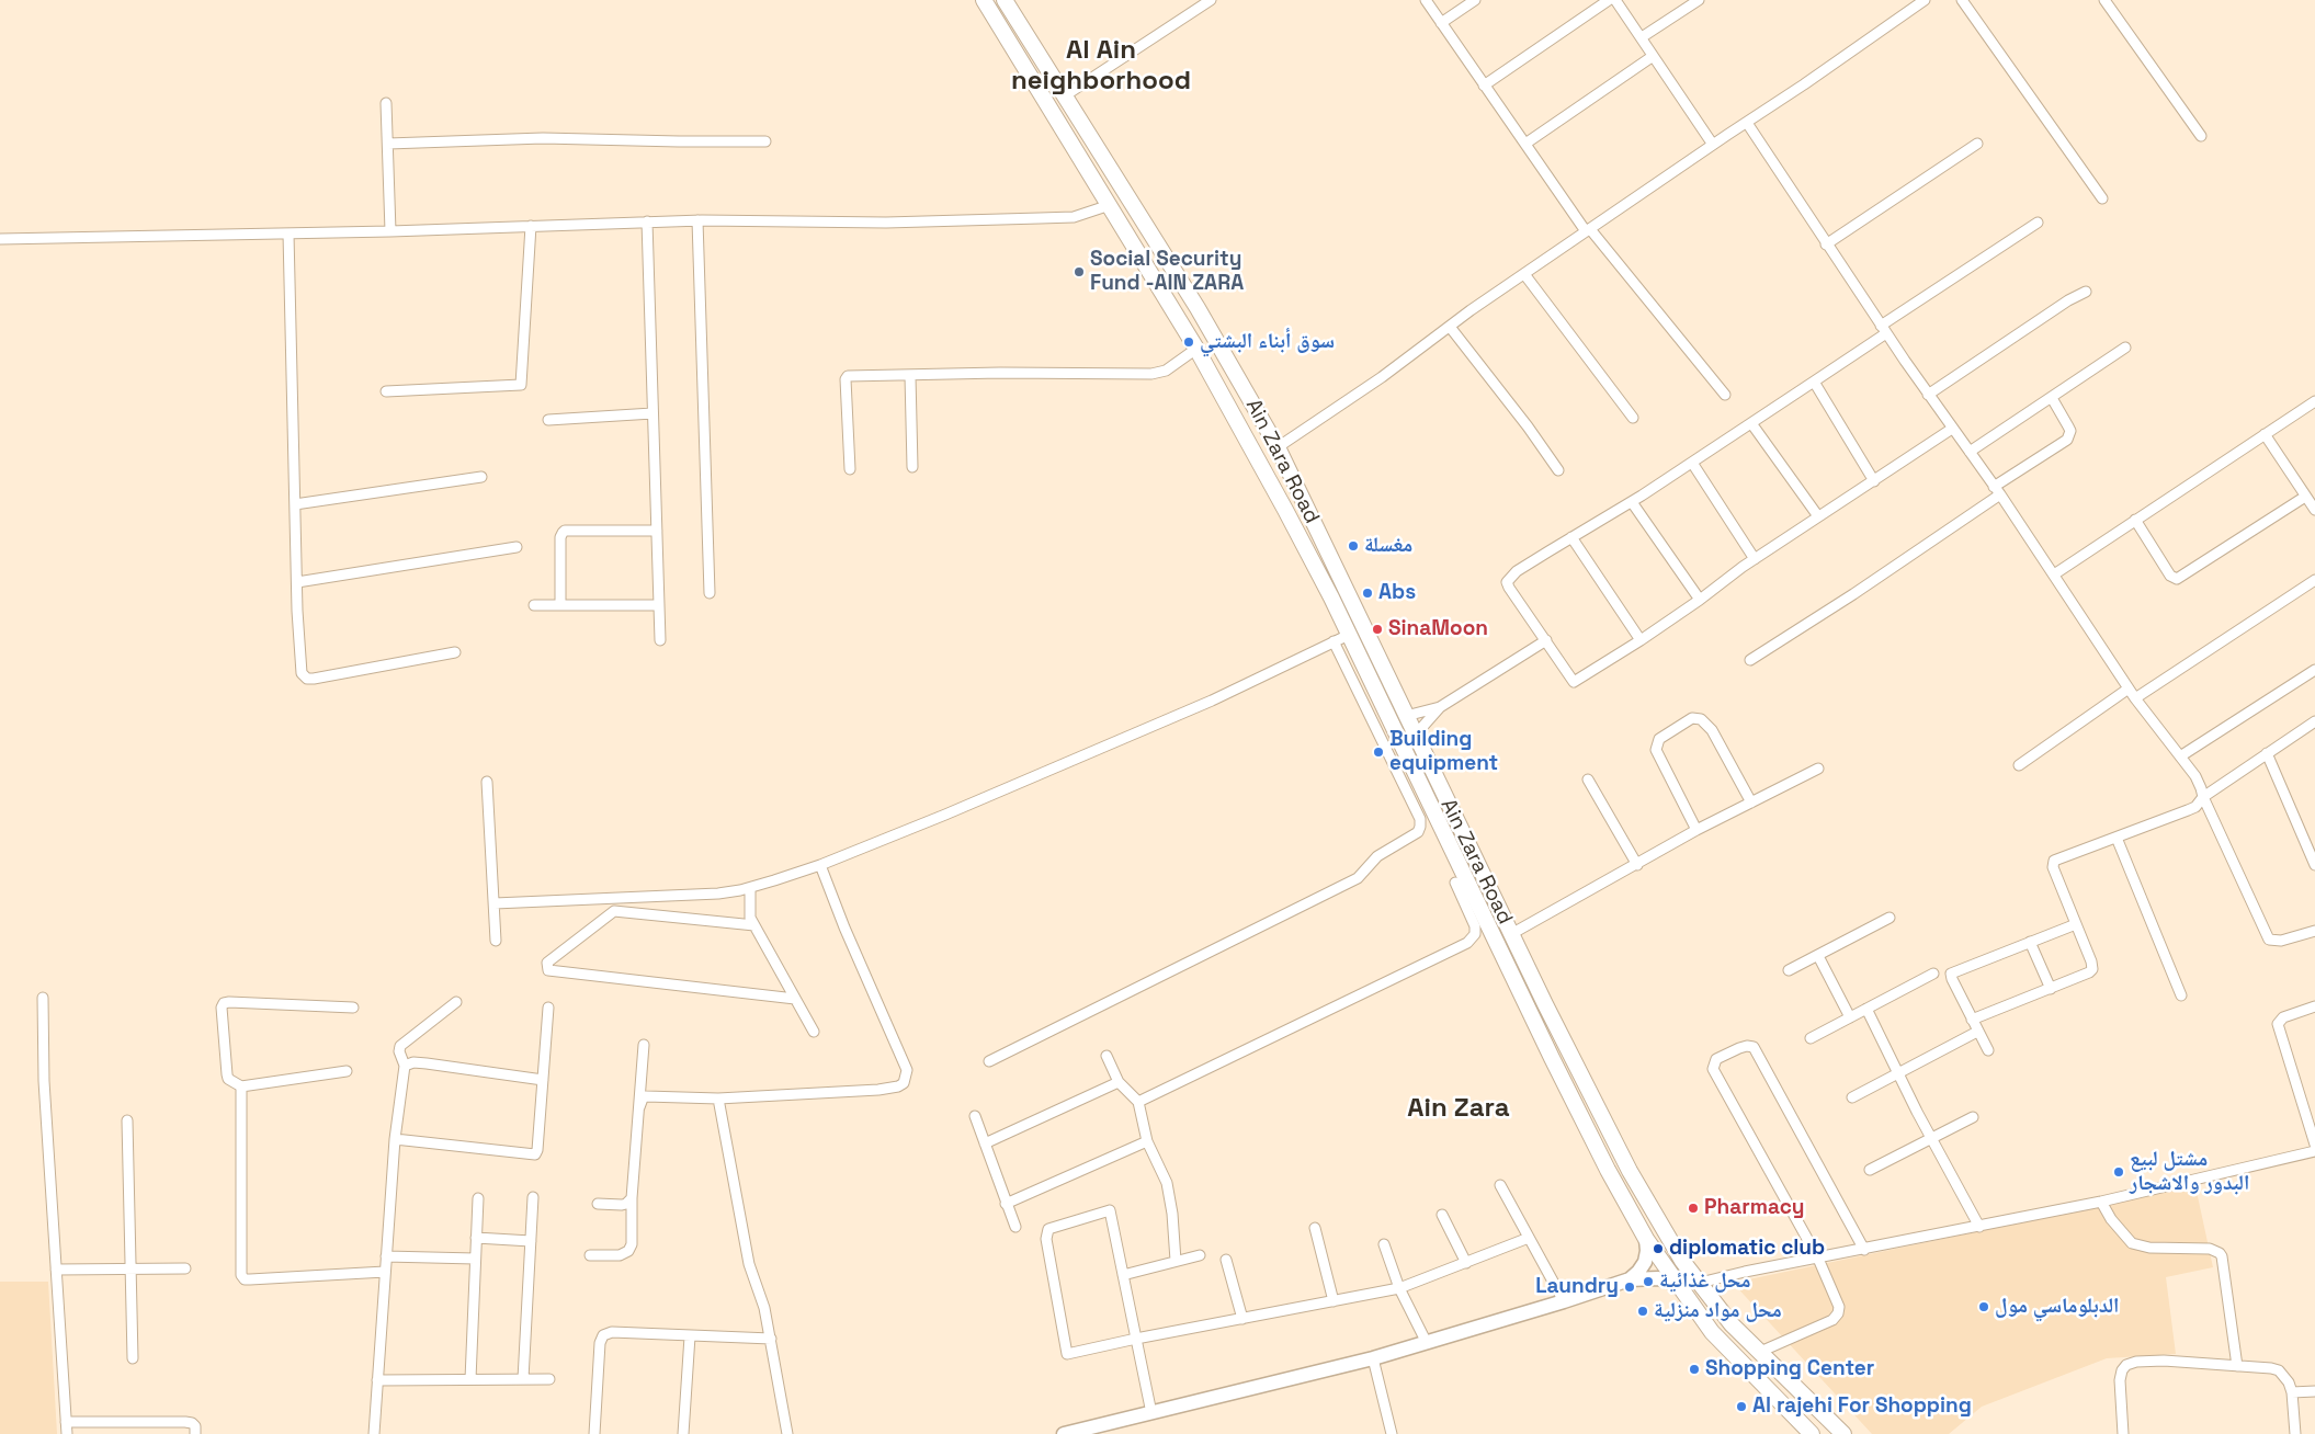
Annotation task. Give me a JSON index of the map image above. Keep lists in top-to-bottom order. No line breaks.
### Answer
{"streets":{"main road":["Ain Zara Road"]},"districts":["Al Ain neighborhood","Ain Zara"],"places":["Social Security Fund -AIN ZARA","سوق أبناء البشتي","مغسلة","Abs","SinaMoon","Building equipment","مشتل لبيع البدور والاشجار","Pharmacy","diplomatic club","محل غذائية","Laundry","الدبلوماسي مول","محل مواد منزلية","Shopping Center","Al rajehi For Shopping"]}
